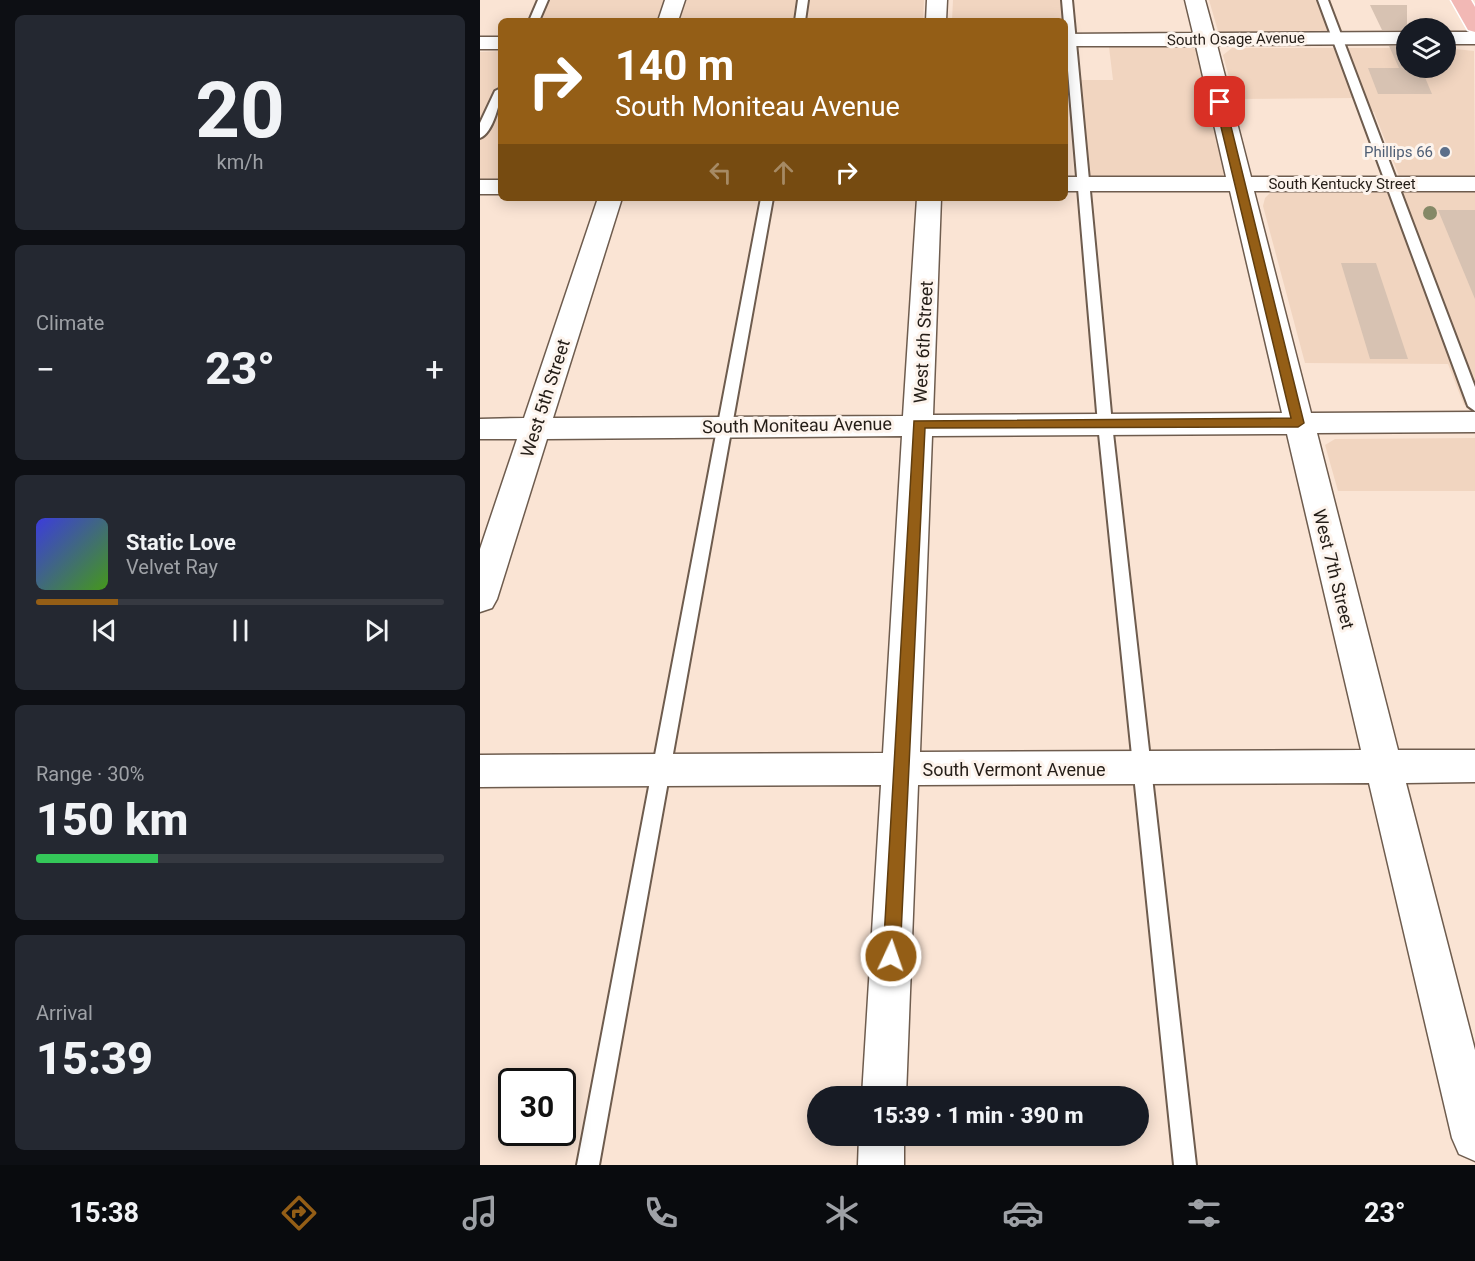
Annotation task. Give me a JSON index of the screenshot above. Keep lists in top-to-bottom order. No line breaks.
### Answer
{"streets":{"street":["South Osage Avenue","South Kentucky Street","West 6th Street","West 5th Street","South Moniteau Avenue","West 7th Street","South Vermont Avenue"]},"crossings":[["South Osage Avenue","West 7th Street"],["South Kentucky Street","West 7th Street"],["West 6th Street","South Moniteau Avenue"],["West 6th Street","South Vermont Avenue"],["West 5th Street","South Moniteau Avenue"],["South Moniteau Avenue","West 7th Street"],["West 7th Street","South Vermont Avenue"]],"places":["Phillips 66"],"page":{"tile":[["20","km/h"],"Climate",["Range · 30%","150 km"],["Arrival","15:39"]],"turn":["140 m","South Moniteau Avenue"],"heat":["−","23°","+"],"song":["Static Love","Velvet Ray"],"limit":"30","trip":"15:39 · 1 min · 390 m","tabs":["15:38","23°"]}}
